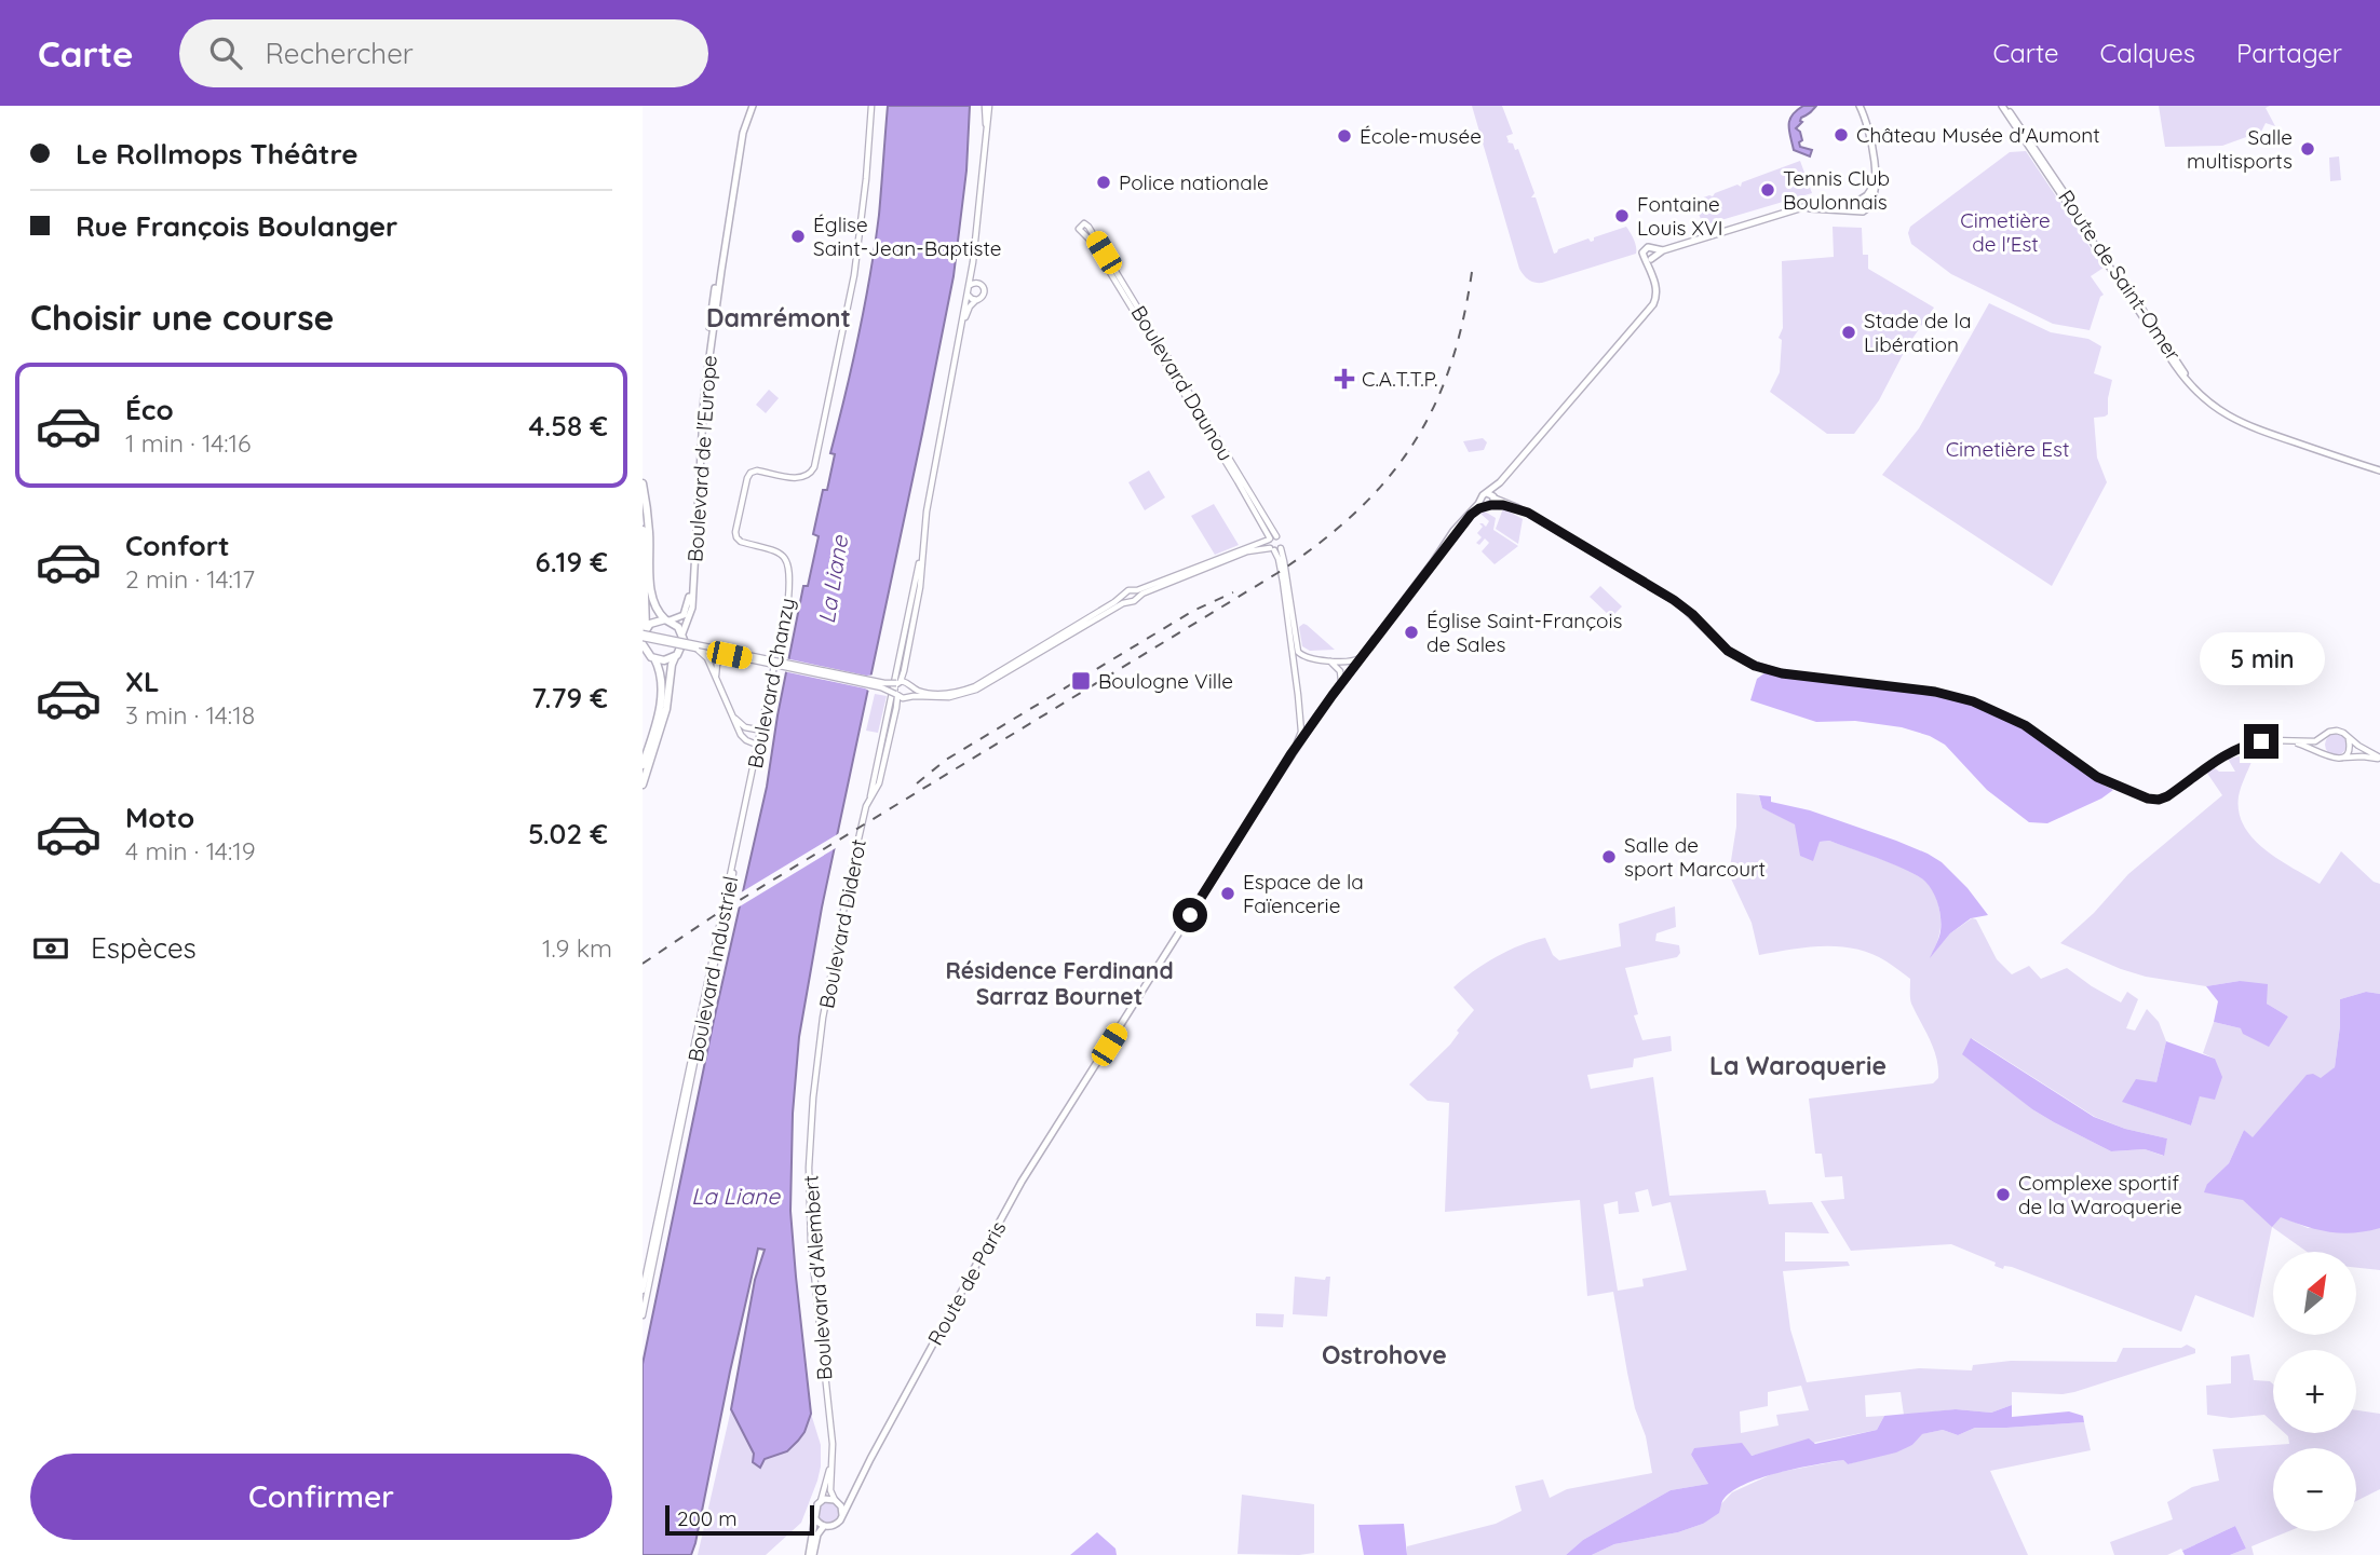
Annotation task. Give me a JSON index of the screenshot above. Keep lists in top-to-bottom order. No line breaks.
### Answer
{"streets":{"main road":["Route de Saint-Omer","Boulevard de l'Europe","Route de Paris"],"street":["Boulevard Daunou","Boulevard Chanzy","Boulevard Diderot","Boulevard Industriel","Boulevard d'Alembert"]},"crossings":[["Boulevard Chanzy","Boulevard Industriel"],["Boulevard Diderot","Boulevard d'Alembert"],["Boulevard d'Alembert","Route de Paris"]],"districts":["Damrémont","Résidence Ferdinand Sarraz Bournet","La Waroquerie","Ostrohove"],"water":["La Liane"],"parks":["Cimetière de l'Est","Cimetière Est"],"places":{"other":["Château Musée d'Aumont","École-musée","Salle multisports","Police nationale","Tennis Club Boulonnais","Fontaine Louis XVI","Église Saint-Jean-Baptiste","Stade de la Libération","Église Saint-François de Sales","Salle de sport Marcourt","Espace de la Faïencerie","Complexe sportif de la Waroquerie"],"health":["C.A.T.T.P."],"transit":["Boulogne Ville"]},"scale_bar":"200 m","north":"top right","page":{"header":"Carte","search":"Rechercher","nav":["Carte","Calques","Partager"],"banner":["Le Rollmops Théâtre","Rue François Boulanger"],"heading":"Choisir une course","list":[{"name":"Éco","note":"1 min · 14:16","value":"4.58 €"},{"name":"Confort","note":"2 min · 14:17","value":"6.19 €"},{"name":"XL","note":"3 min · 14:18","value":"7.79 €"},{"name":"Moto","note":"4 min · 14:19","value":"5.02 €"}],"bubble":"5 min","pay":["Espèces","1.9 km"],"map_buttons":["+","−"],"buttons":"Confirmer","scale":"200 m"}}
